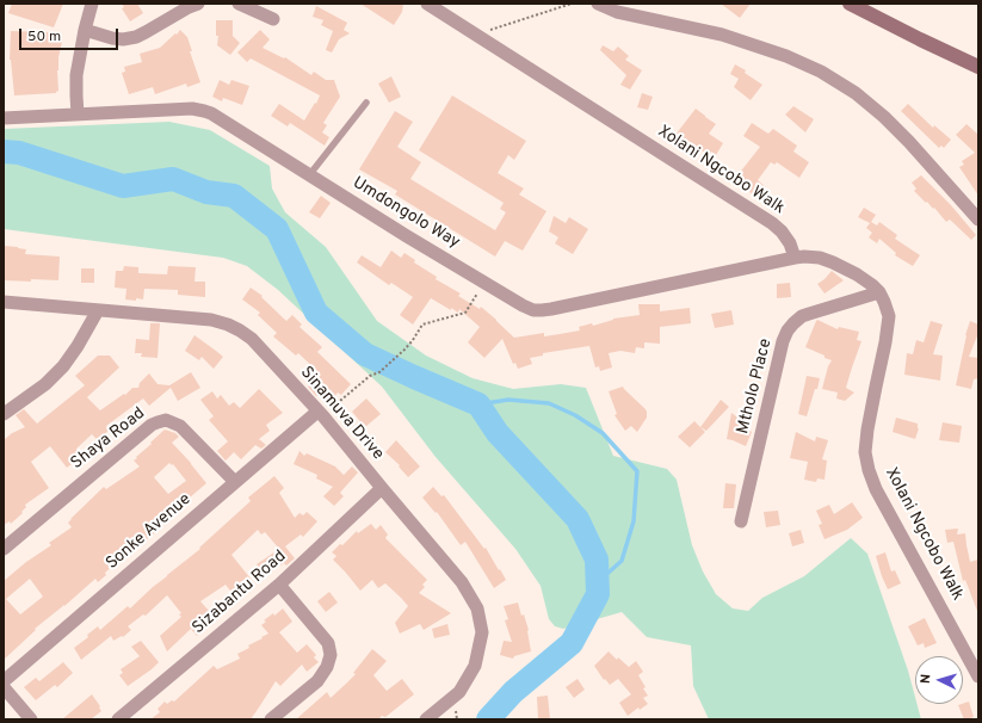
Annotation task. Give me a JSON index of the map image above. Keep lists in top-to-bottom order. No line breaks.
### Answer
{"streets":{"street":["Xolani Ngcobo Walk","Umdongolo Way","Mtholo Place","Sinamuva Drive","Shaya Road","Sonke Avenue","Sizabantu Road"]},"crossings":[["Xolani Ngcobo Walk","Umdongolo Way"],["Xolani Ngcobo Walk","Mtholo Place"],["Sinamuva Drive","Sonke Avenue"],["Sinamuva Drive","Sizabantu Road"],["Shaya Road","Sonke Avenue"]],"scale_bar":"50 m","north":"left"}
